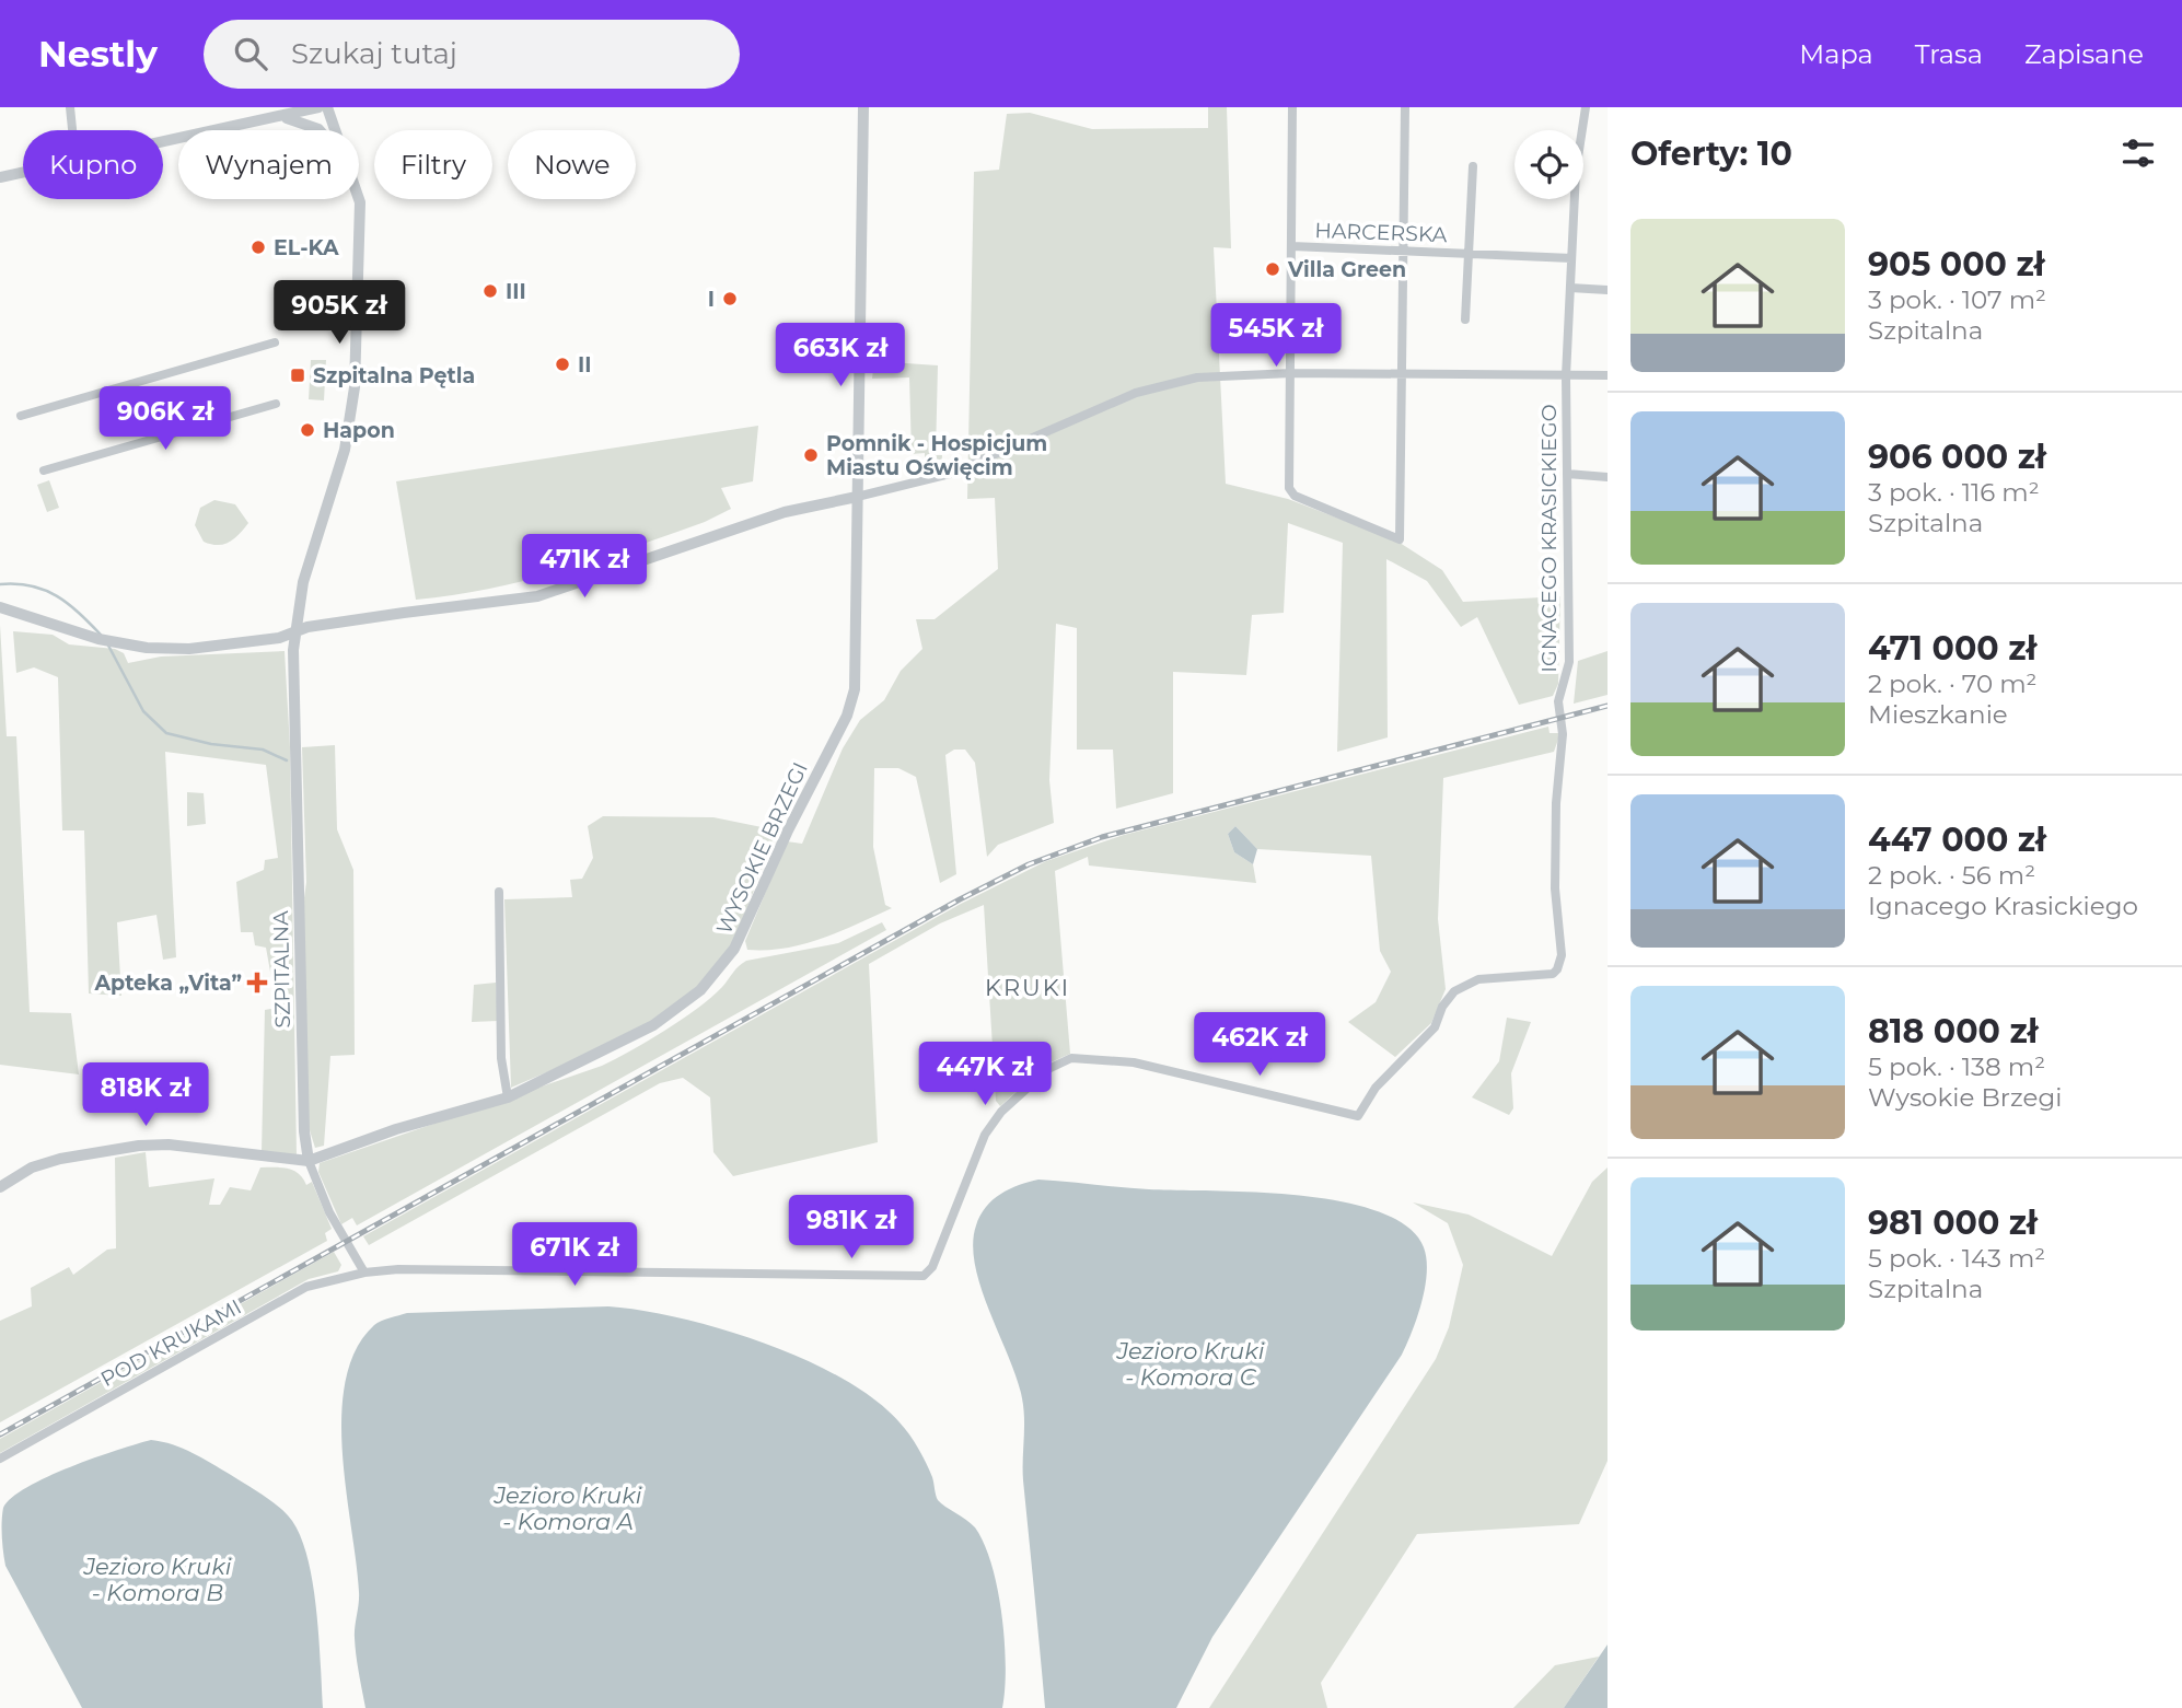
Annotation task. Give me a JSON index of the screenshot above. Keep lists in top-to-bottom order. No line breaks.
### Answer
{"streets":{"street":["HARCERSKA","IGNACEGO KRASICKIEGO","WYSOKIE BRZEGI","SZPITALNA","POD KRUKAMI"]},"crossings":[["HARCERSKA","IGNACEGO KRASICKIEGO"],["IGNACEGO KRASICKIEGO","SZPITALNA"],["IGNACEGO KRASICKIEGO","POD KRUKAMI"],["WYSOKIE BRZEGI","SZPITALNA"],["SZPITALNA","POD KRUKAMI"]],"districts":["KRUKI"],"water":["Jezioro Kruki - Komora C","Jezioro Kruki - Komora A","Jezioro Kruki - Komora B"],"places":{"other":["EL-KA","Villa Green","III","I","II","Hapon","Pomnik - Hospicjum Miastu Oświęcim"],"transit":["Szpitalna Pętla"],"health":["Apteka „Vita”"]},"page":{"header":"Nestly","search":"Szukaj tutaj","nav":["Mapa","Trasa","Zapisane"],"heading":"Oferty: 10","chip":["Kupno","Wynajem","Filtry","Nowe"],"list":[{"name":"905 000 zł","note":"3 pok. · 107 m² · Szpitalna"},{"name":"906 000 zł","note":"3 pok. · 116 m² · Szpitalna"},{"name":"471 000 zł","note":"2 pok. · 70 m² · Mieszkanie"},{"name":"447 000 zł","note":"2 pok. · 56 m² · Ignacego Krasickiego"},{"name":"818 000 zł","note":"5 pok. · 138 m² · Wysokie Brzegi"},{"name":"981 000 zł","note":"5 pok. · 143 m² · Szpitalna"}],"price":["905K zł","545K zł","663K zł","906K zł","471K zł","462K zł","447K zł","818K zł","981K zł","671K zł"]}}
